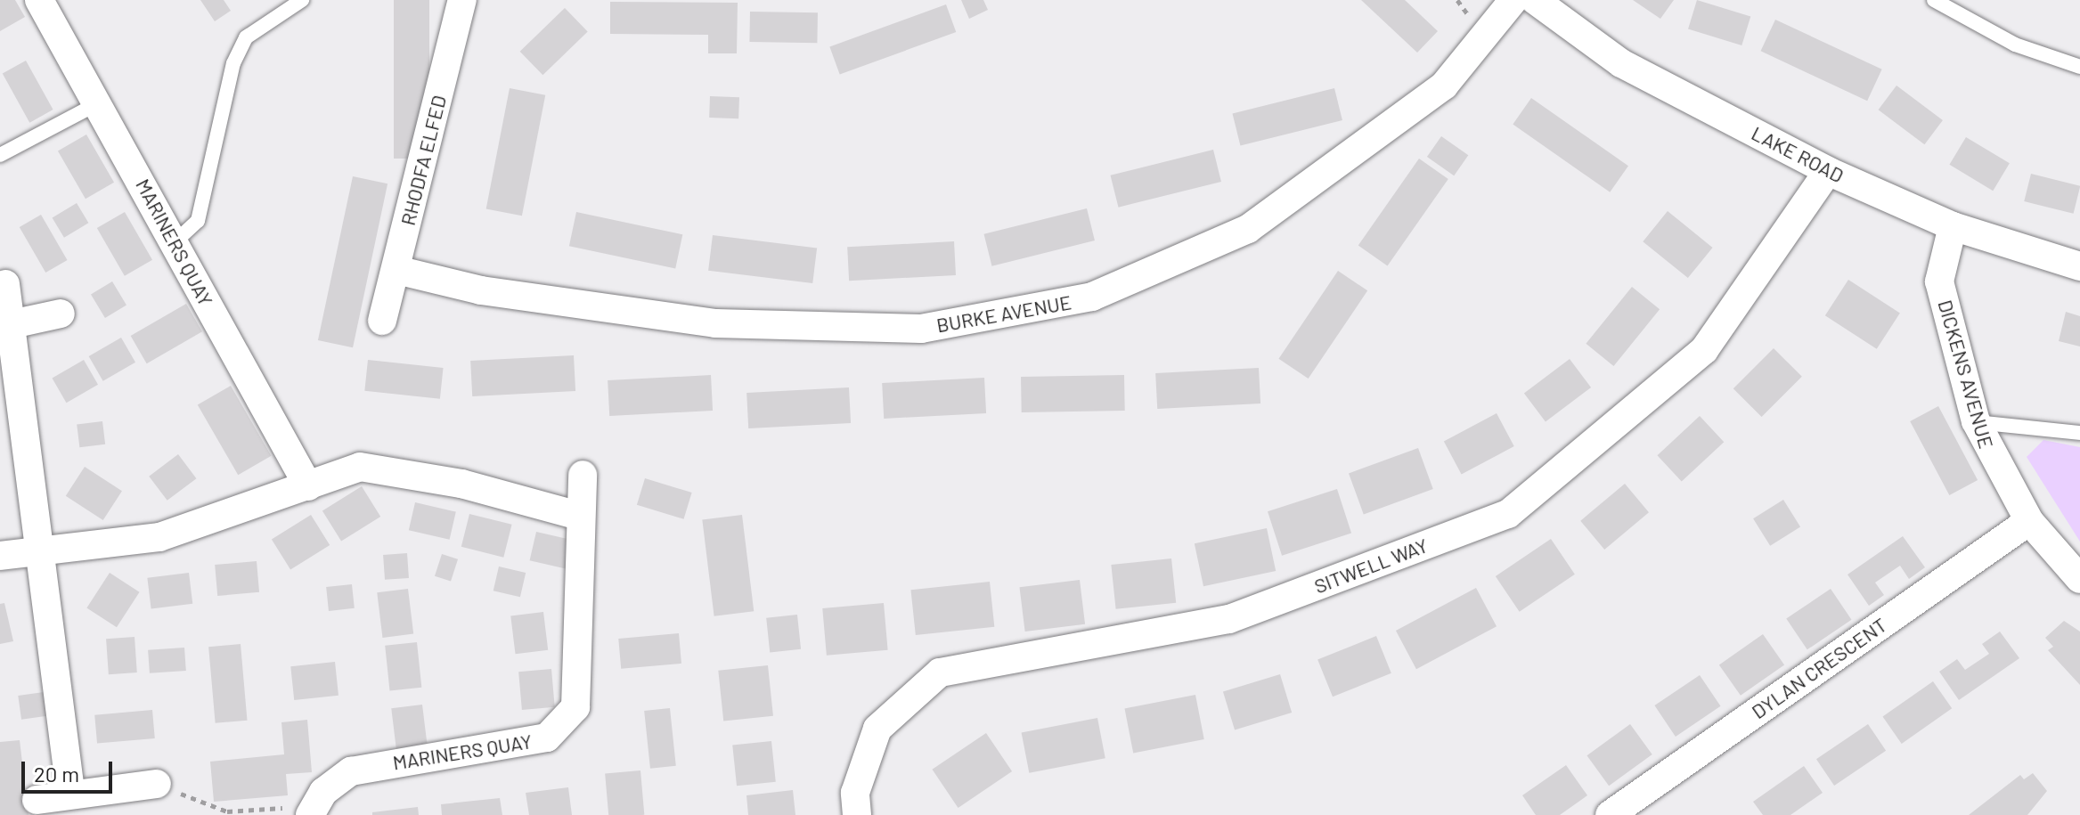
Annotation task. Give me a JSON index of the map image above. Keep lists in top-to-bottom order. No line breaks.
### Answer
{"streets":{"street":["LAKE ROAD","RHODFA ELFED","MARINERS QUAY","BURKE AVENUE","DICKENS AVENUE","SITWELL WAY","DYLAN CRESCENT"]},"crossings":[["LAKE ROAD","DICKENS AVENUE"],["LAKE ROAD","SITWELL WAY"],["RHODFA ELFED","BURKE AVENUE"],["DICKENS AVENUE","DYLAN CRESCENT"]],"scale_bar":"20 m"}
